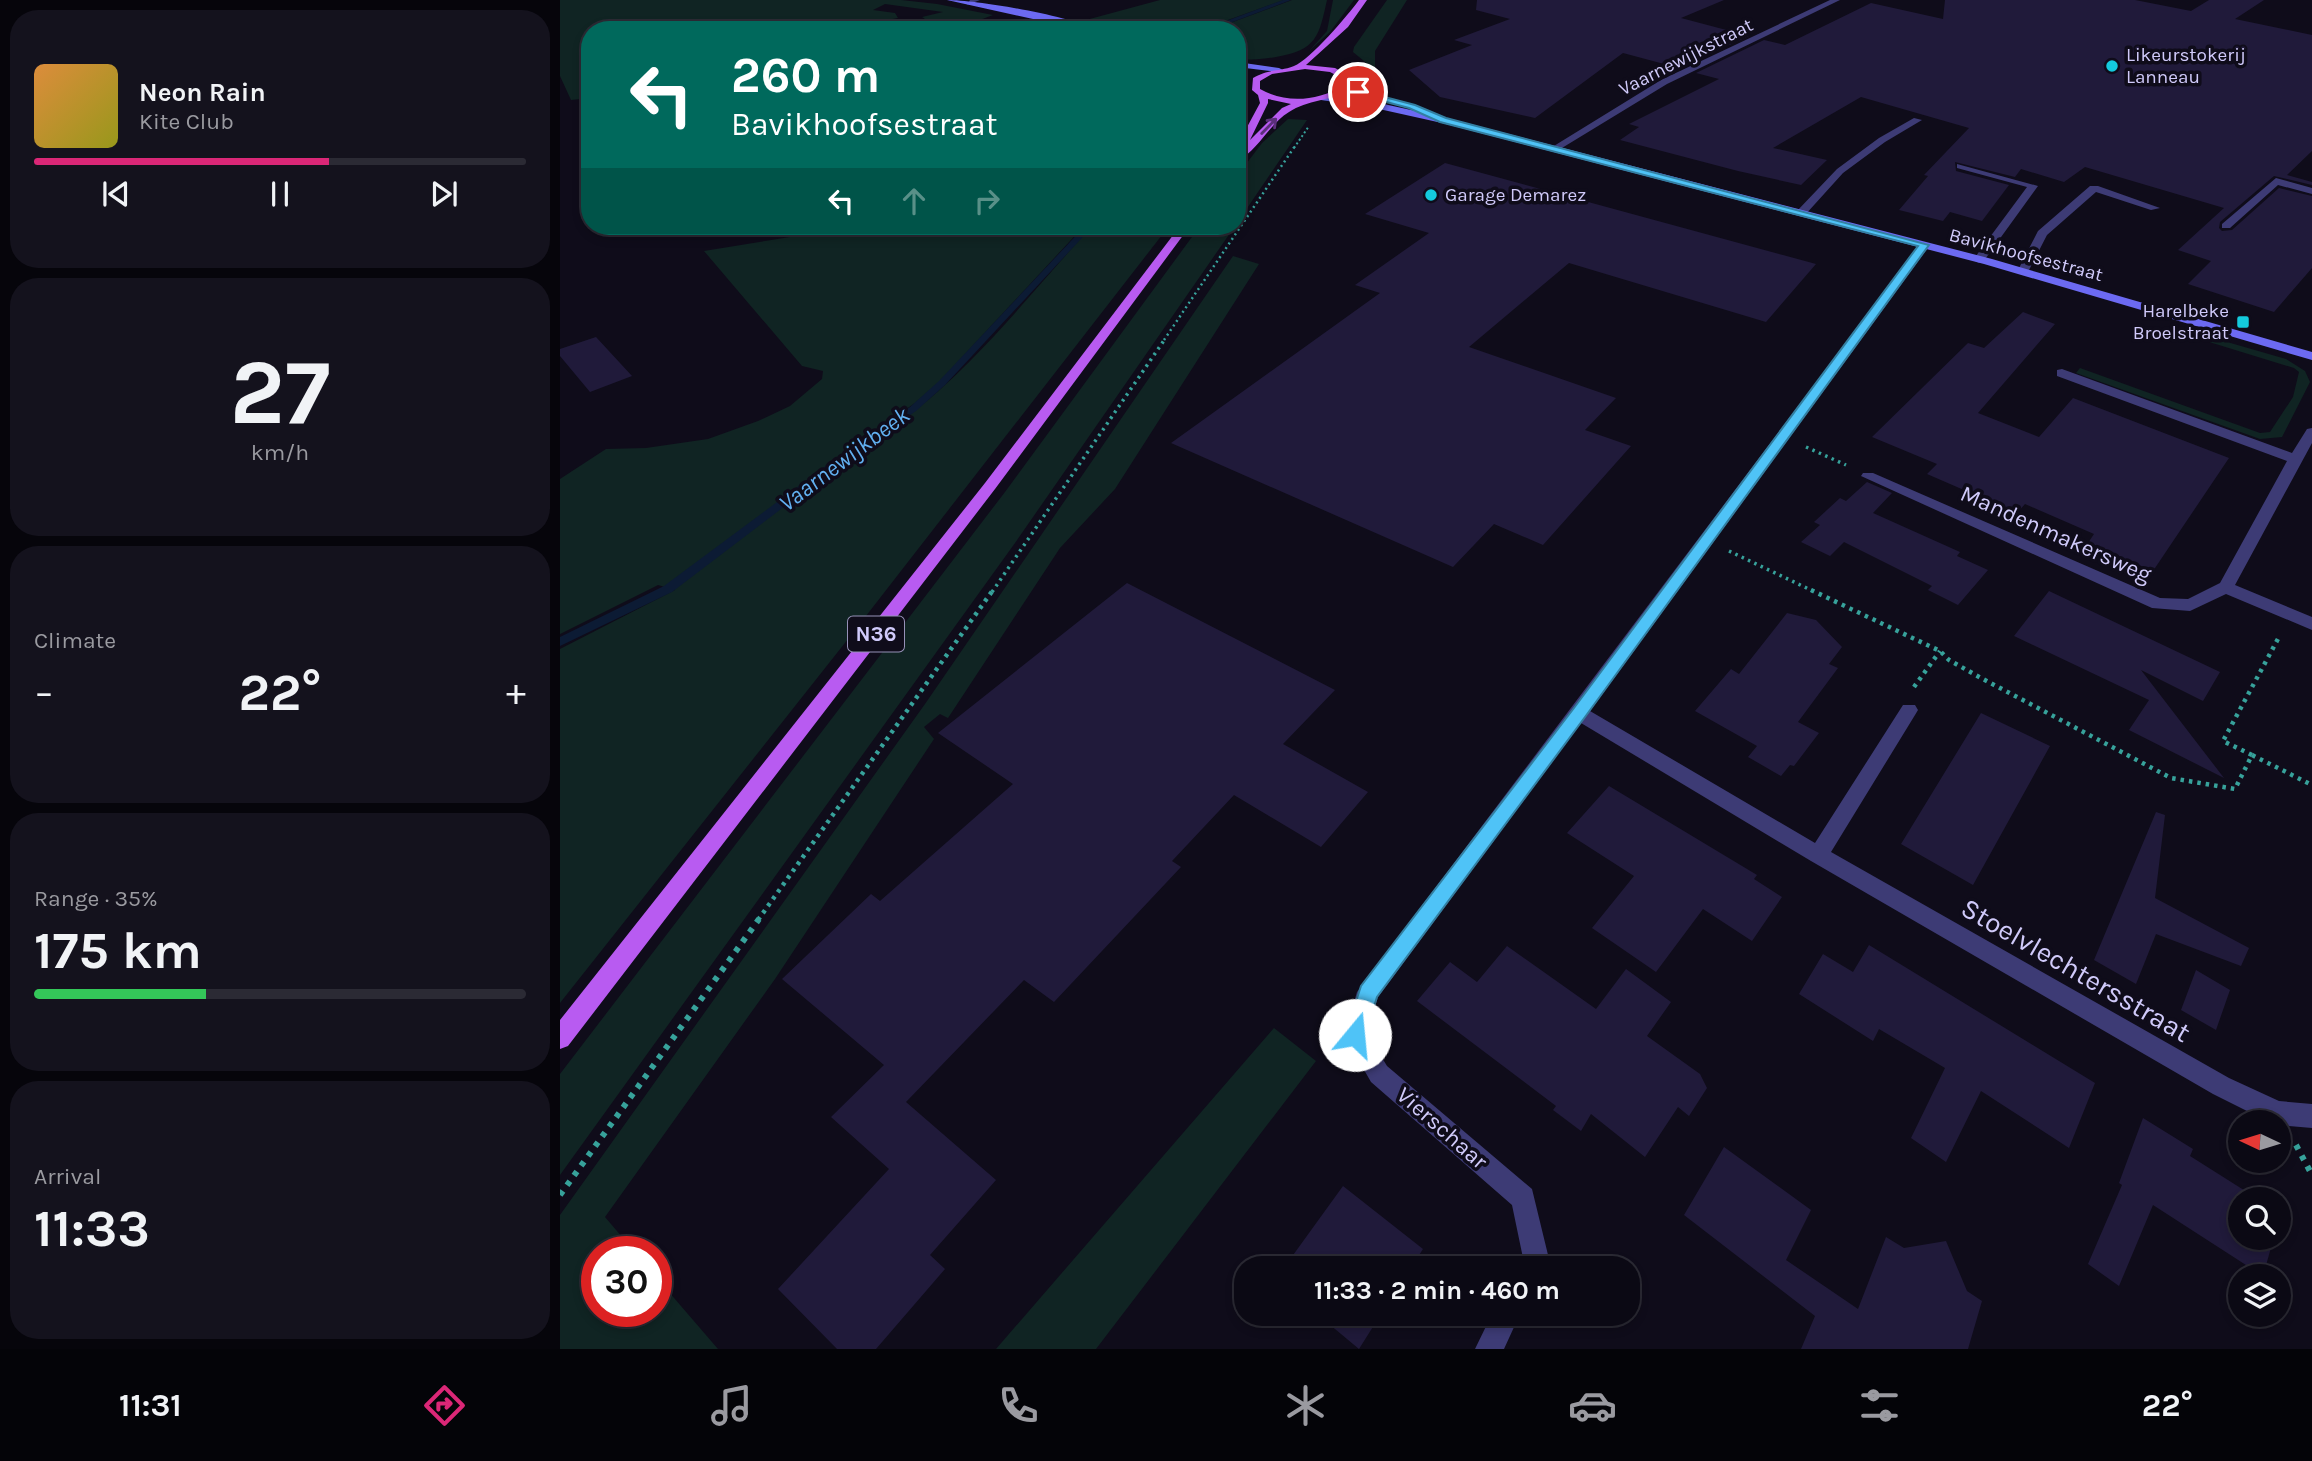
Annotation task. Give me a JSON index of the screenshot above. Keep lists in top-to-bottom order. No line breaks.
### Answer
{"streets":{"main road":["N36"],"street":["Vaarnewijkstraat","Bavikhoofsestraat","Mandenmakersweg","Stoelvlechtersstraat","Vierschaar"]},"crossings":[["Vaarnewijkstraat","Bavikhoofsestraat"],["Bavikhoofsestraat","Vierschaar"],["Stoelvlechtersstraat","Vierschaar"]],"water":["Vaarnewijkbeek"],"places":{"other":["Likeurstokerij Lanneau","Garage Demarez"],"transit":["Harelbeke Broelstraat"]},"north":"left","page":{"turn":["260 m","Bavikhoofsestraat"],"song":["Neon Rain","Kite Club"],"tile":[["27","km/h"],"Climate",["Range · 35%","175 km"],["Arrival","11:33"]],"heat":["−","22°","+"],"limit":"30","trip":"11:33 · 2 min · 460 m","tabs":["11:31","22°"]}}
